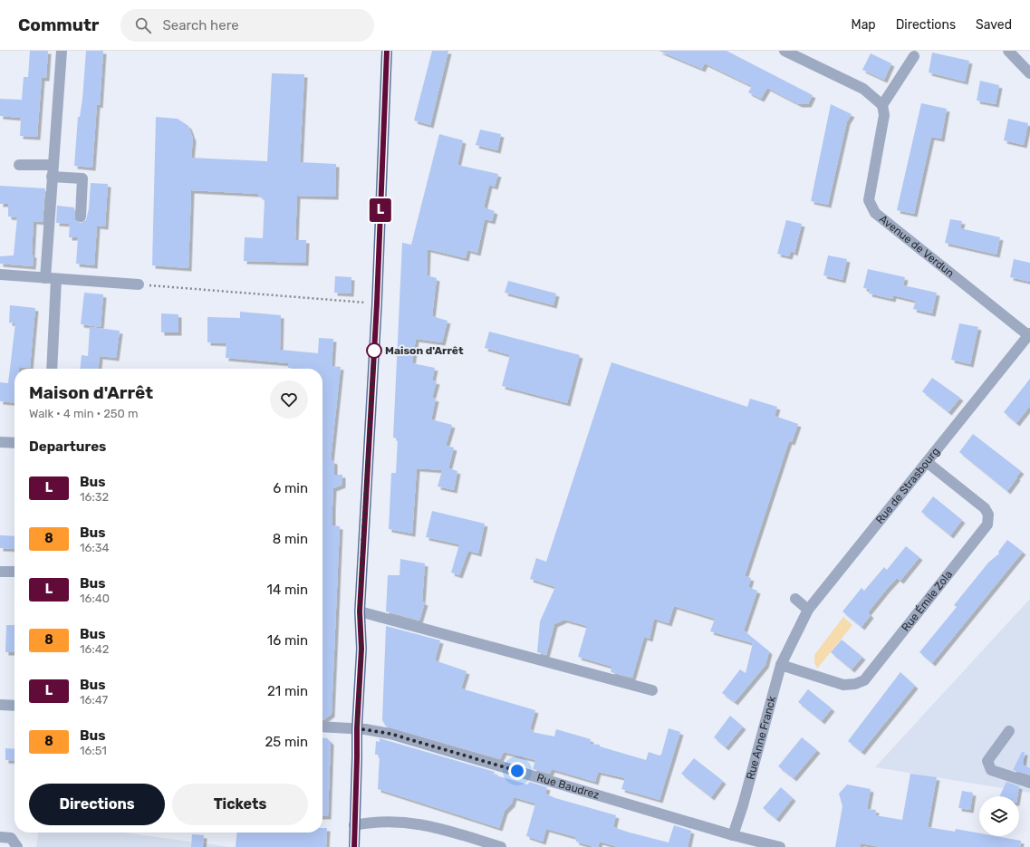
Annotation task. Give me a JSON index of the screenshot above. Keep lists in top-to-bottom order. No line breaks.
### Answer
{"streets":{"street":["Avenue de Verdun","Rue de Strasbourg","Rue Émile Zola","Rue Anne Franck","Rue Baudrez"]},"crossings":[["Avenue de Verdun","Rue de Strasbourg"],["Rue de Strasbourg","Rue Émile Zola"],["Rue de Strasbourg","Rue Anne Franck"],["Rue Émile Zola","Rue Anne Franck"],["Rue Anne Franck","Rue Baudrez"]],"places":["Maison d'Arrêt"],"lines":["bus line L"],"page":{"header":"Commutr","search":"Search here","nav":["Map","Directions","Saved"],"on_map":"L","heading":[["Maison d'Arrêt","Walk · 4 min · 250 m"],"Departures"],"list":[{"mark":"L","name":"Bus","note":"16:32","value":"6 min"},{"mark":"8","name":"Bus","note":"16:34","value":"8 min"},{"mark":"L","name":"Bus","note":"16:40","value":"14 min"},{"mark":"8","name":"Bus","note":"16:42","value":"16 min"},{"mark":"L","name":"Bus","note":"16:47","value":"21 min"},{"mark":"8","name":"Bus","note":"16:51","value":"25 min"}],"buttons":["Directions","Tickets"]}}
